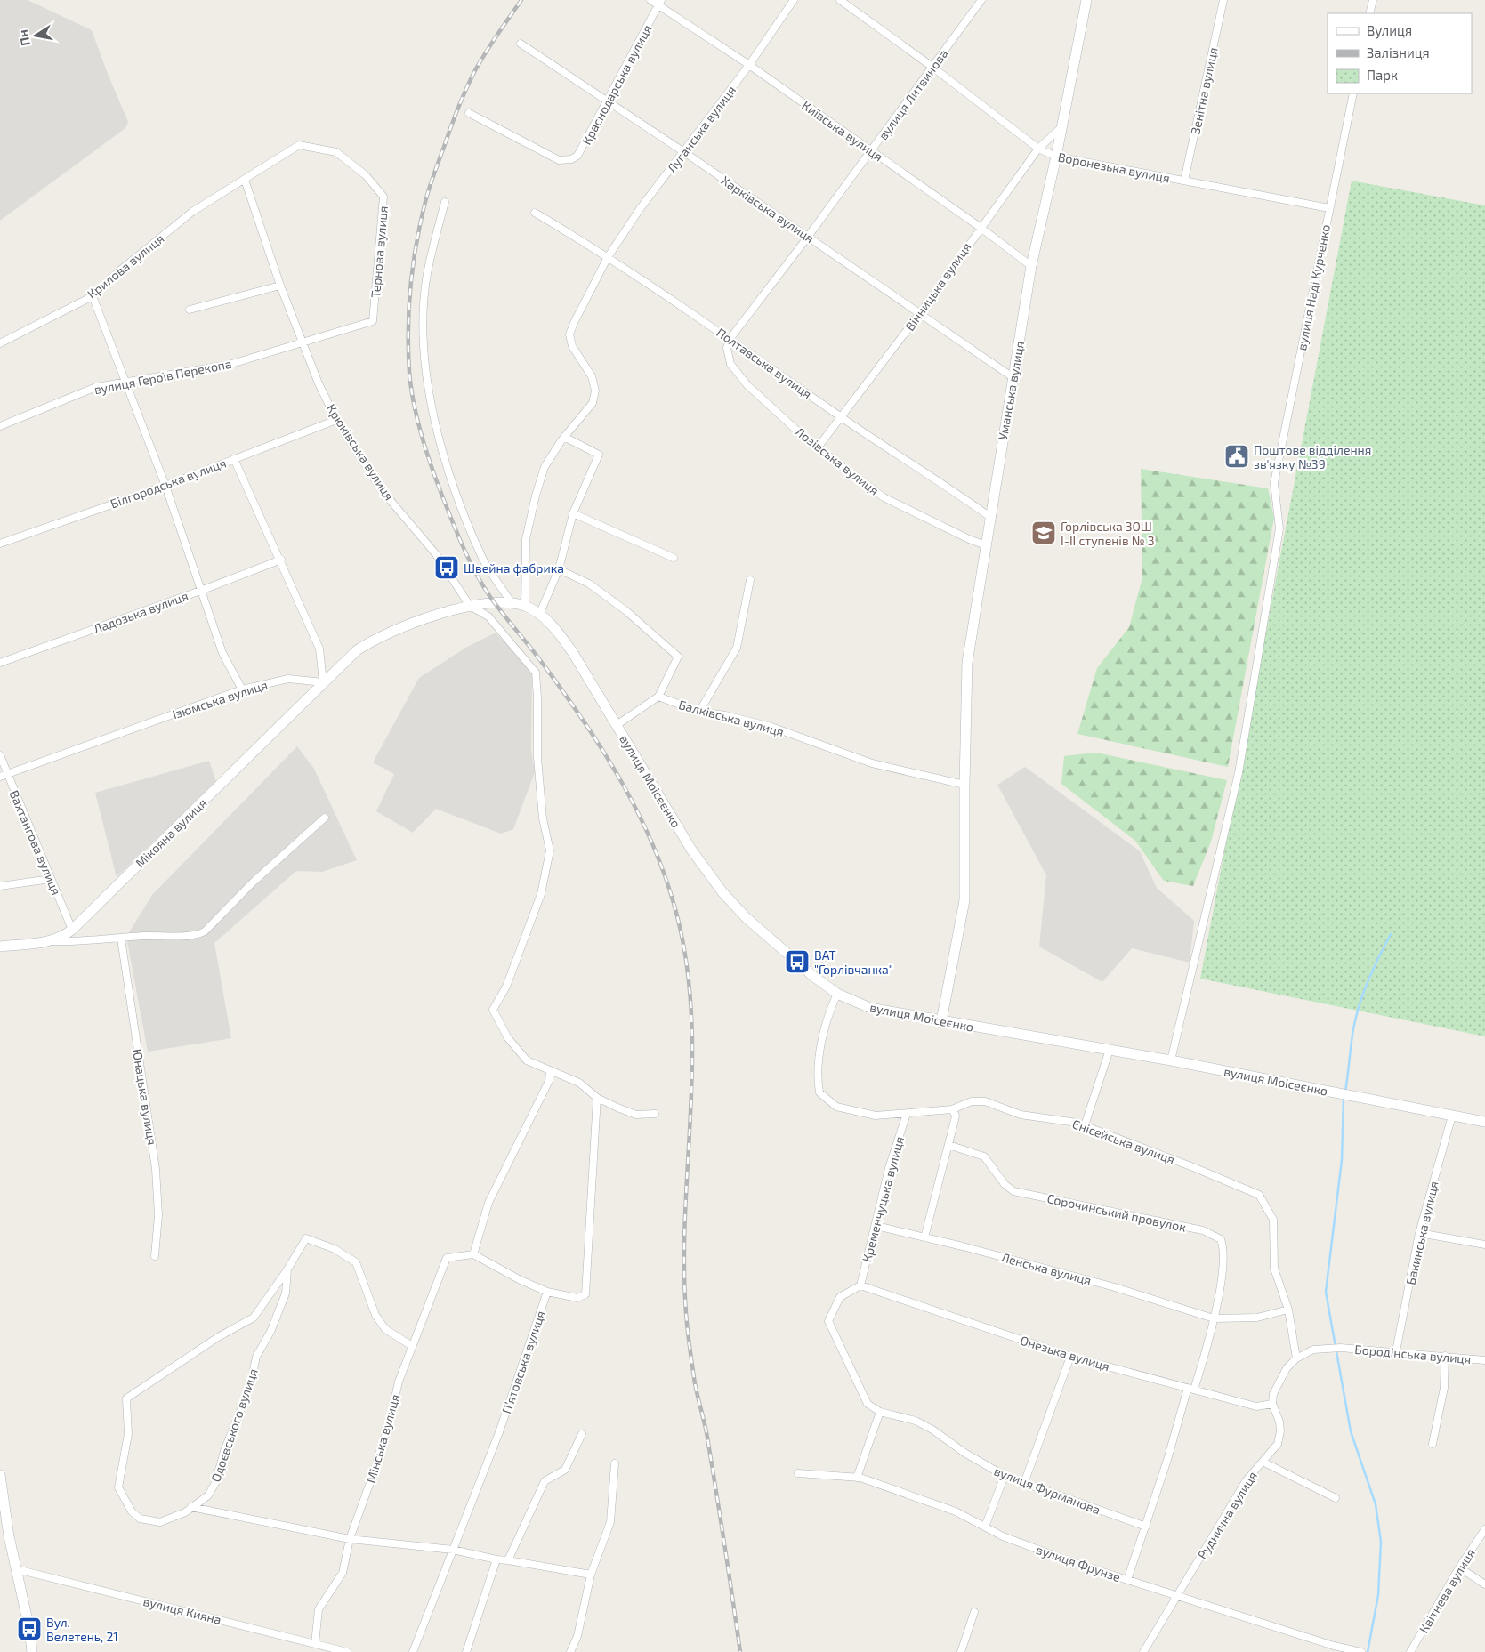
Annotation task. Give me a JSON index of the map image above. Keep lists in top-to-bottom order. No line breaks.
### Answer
{"streets":{"street":["Краснодарська вулиця","Зенітна вулиця","вулиця Литвинова","Луганська вулиця","Київська вулиця","Воронезька вулиця","Харківська вулиця","Тернова вулиця","Крилова вулиця","Вінницька вулиця","вулиця Наді Курченко","Полтавська вулиця","вулиця Героїв Перекопа","Уманська вулиця","Крюківська вулиця","Лозівська вулиця","Білгородська вулиця","Ладозька вулиця","Ізюмська вулиця","Балківська вулиця","вулиця Моісеєнко","Мікояна вулиця","Вахтангова вулиця","Юнацька вулиця","Єнісейська вулиця","Кременчуцька вулиця","Сорочинський провулок","Бакинська вулиця","Ленська вулиця","Онезька вулиця","Бородінська вулиця","П’ятовська вулиця","Одоєвського вулиця","Мінська вулиця","вулиця Фурманова","Руднична вулиця","вулиця Фрунзе","Квітнева вулиця","вулиця Кияна"]},"crossings":[["Краснодарська вулиця","Київська вулиця"],["Краснодарська вулиця","Харківська вулиця"],["Зенітна вулиця","Воронезька вулиця"],["вулиця Литвинова","Київська вулиця"],["вулиця Литвинова","Воронезька вулиця"],["вулиця Литвинова","Харківська вулиця"],["вулиця Литвинова","Полтавська вулиця"],["вулиця Литвинова","Лозівська вулиця"],["Луганська вулиця","Київська вулиця"],["Луганська вулиця","Харківська вулиця"],["Луганська вулиця","Полтавська вулиця"],["Луганська вулиця","вулиця Моісеєнко"],["Київська вулиця","Вінницька вулиця"],["Київська вулиця","Уманська вулиця"],["Воронезька вулиця","Вінницька вулиця"],["Воронезька вулиця","вулиця Наді Курченко"],["Воронезька вулиця","Уманська вулиця"],["Харківська вулиця","Вінницька вулиця"],["Харківська вулиця","Уманська вулиця"],["Тернова вулиця","Крилова вулиця"],["Тернова вулиця","вулиця Героїв Перекопа"],["Тернова вулиця","Крюківська вулиця"],["Крилова вулиця","Крюківська вулиця"],["Вінницька вулиця","Полтавська вулиця"],["Вінницька вулиця","Уманська вулиця"],["Вінницька вулиця","Лозівська вулиця"],["вулиця Наді Курченко","вулиця Моісеєнко"],["Полтавська вулиця","Уманська вулиця"],["Полтавська вулиця","Лозівська вулиця"],["вулиця Героїв Перекопа","Крюківська вулиця"],["Уманська вулиця","Лозівська вулиця"],["Уманська вулиця","Балківська вулиця"],["Уманська вулиця","вулиця Моісеєнко"],["Крюківська вулиця","Білгородська вулиця"],["Ізюмська вулиця","Мікояна вулиця"],["Ізюмська вулиця","Вахтангова вулиця"],["вулиця Моісеєнко","Єнісейська вулиця"],["вулиця Моісеєнко","Бакинська вулиця"],["Мікояна вулиця","Вахтангова вулиця"],["Єнісейська вулиця","Кременчуцька вулиця"],["Єнісейська вулиця","Ленська вулиця"],["Кременчуцька вулиця","Ленська вулиця"],["Кременчуцька вулиця","Онезька вулиця"],["Сорочинський провулок","Ленська вулиця"],["Бакинська вулиця","Бородінська вулиця"],["Онезька вулиця","Руднична вулиця"],["Одоєвського вулиця","Мінська вулиця"],["Мінська вулиця","вулиця Кияна"],["Руднична вулиця","вулиця Фрунзе"]],"places":{"public building":["Поштове відділення зв'язку №39"],"school or university":["Горлівська ЗОШ І-ІІ ступенів № 3"],"bus stop":["Швейна фабрика","ВАТ \"Горлівчанка\"","Вул. Велетень, 21"]},"legend":["Вулиця","Залізниця","Парк"],"north":"left"}
